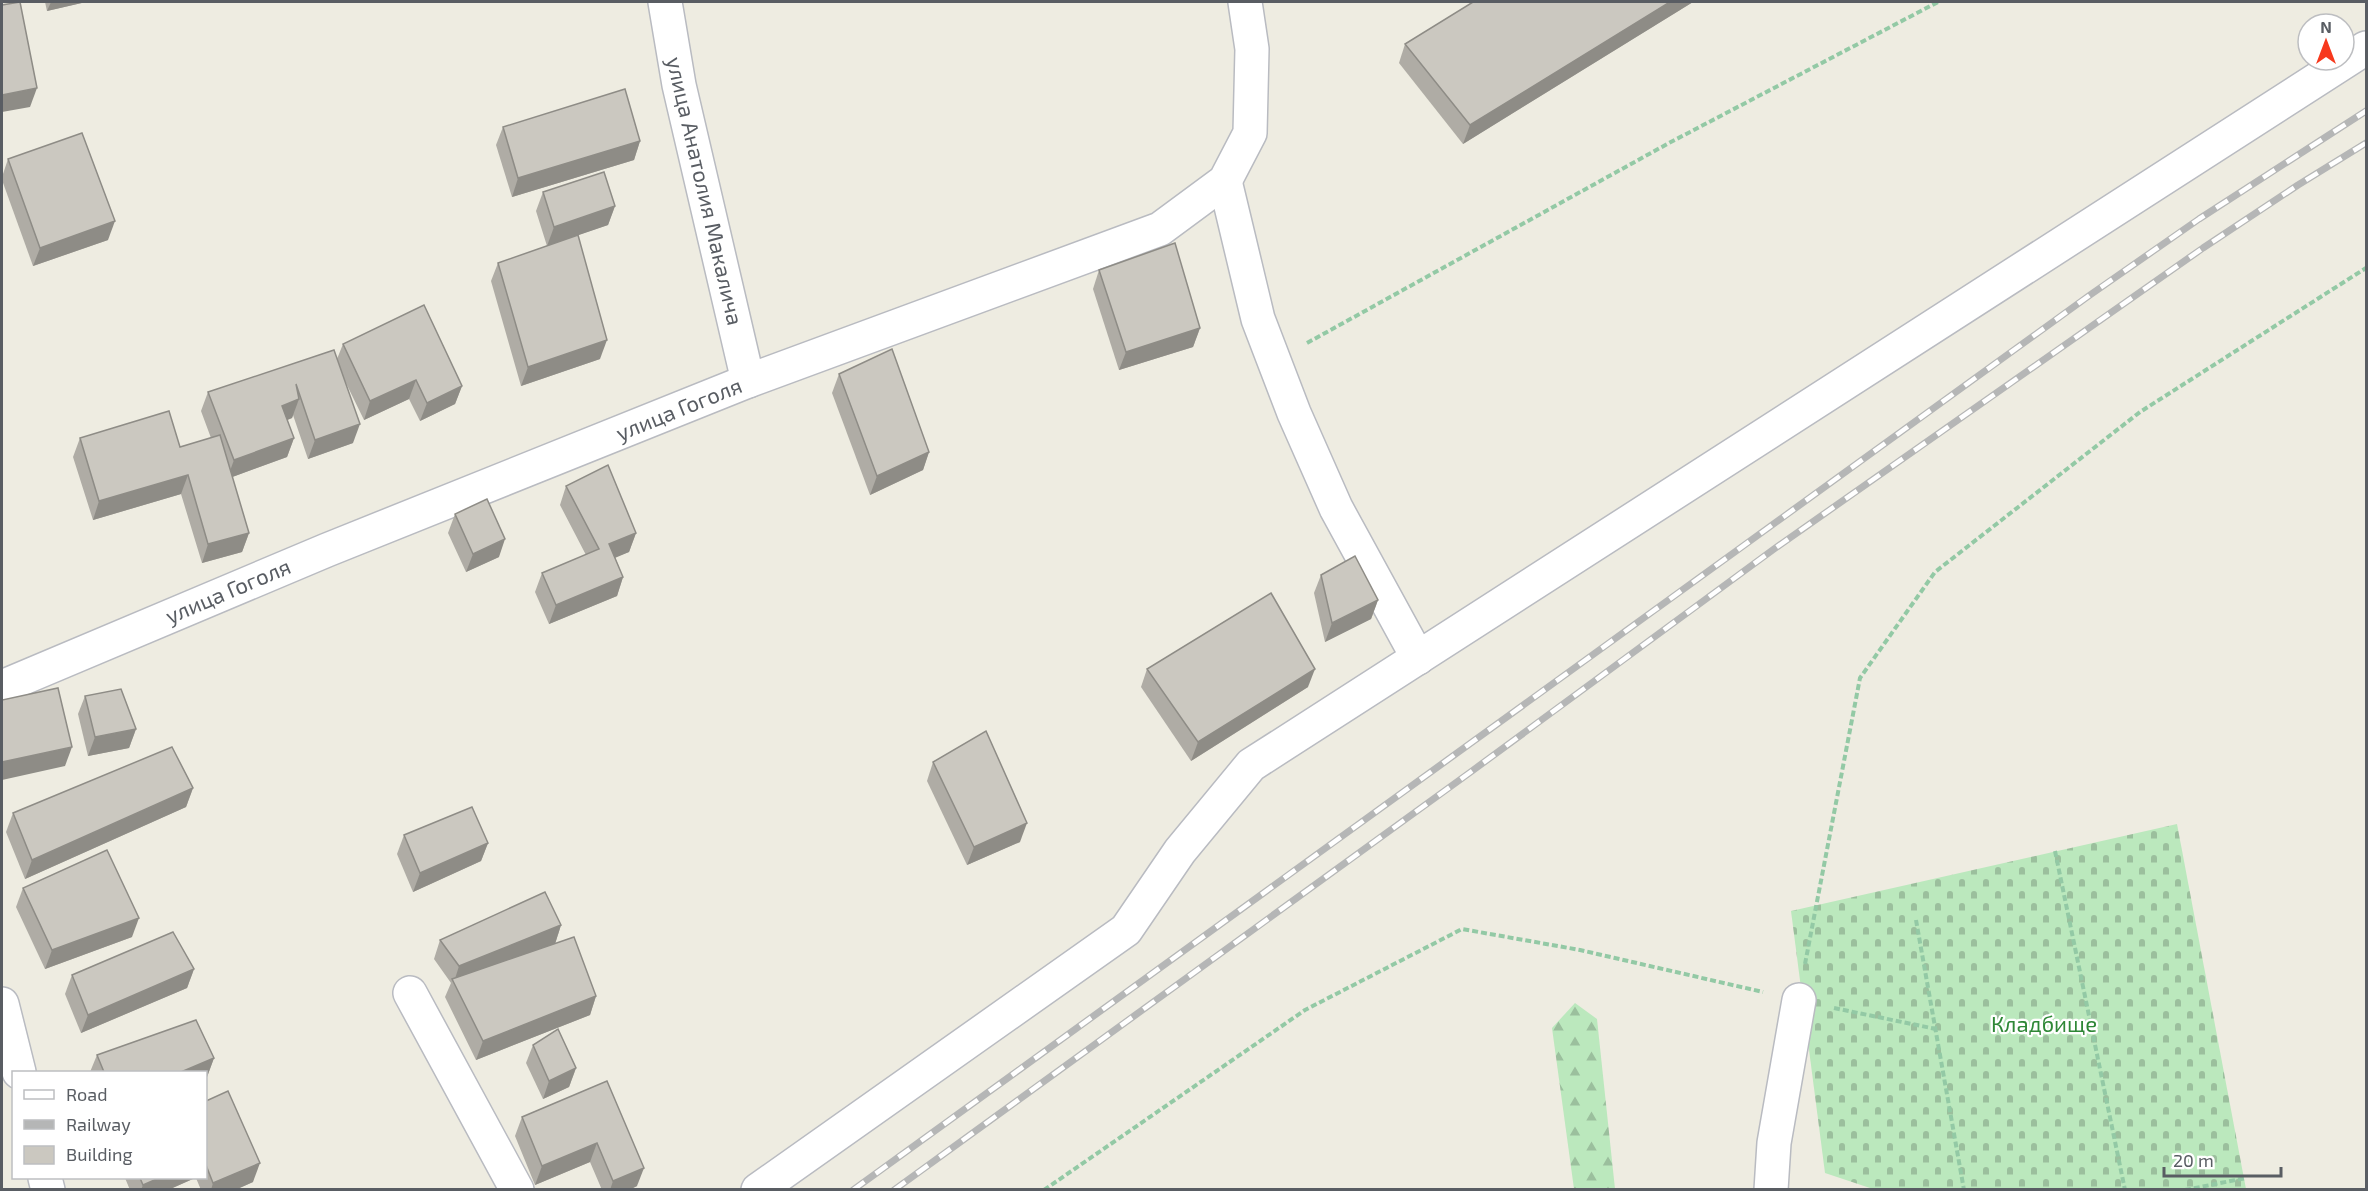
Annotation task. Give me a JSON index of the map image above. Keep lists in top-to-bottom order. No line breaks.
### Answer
{"streets":{"street":["улица Анатолия Макалича","улица Гоголя"]},"crossings":[["улица Анатолия Макалича","улица Гоголя"]],"parks":["Кладбище"],"legend":["Road","Railway","Building"],"scale_bar":"20 m","north":"top"}
